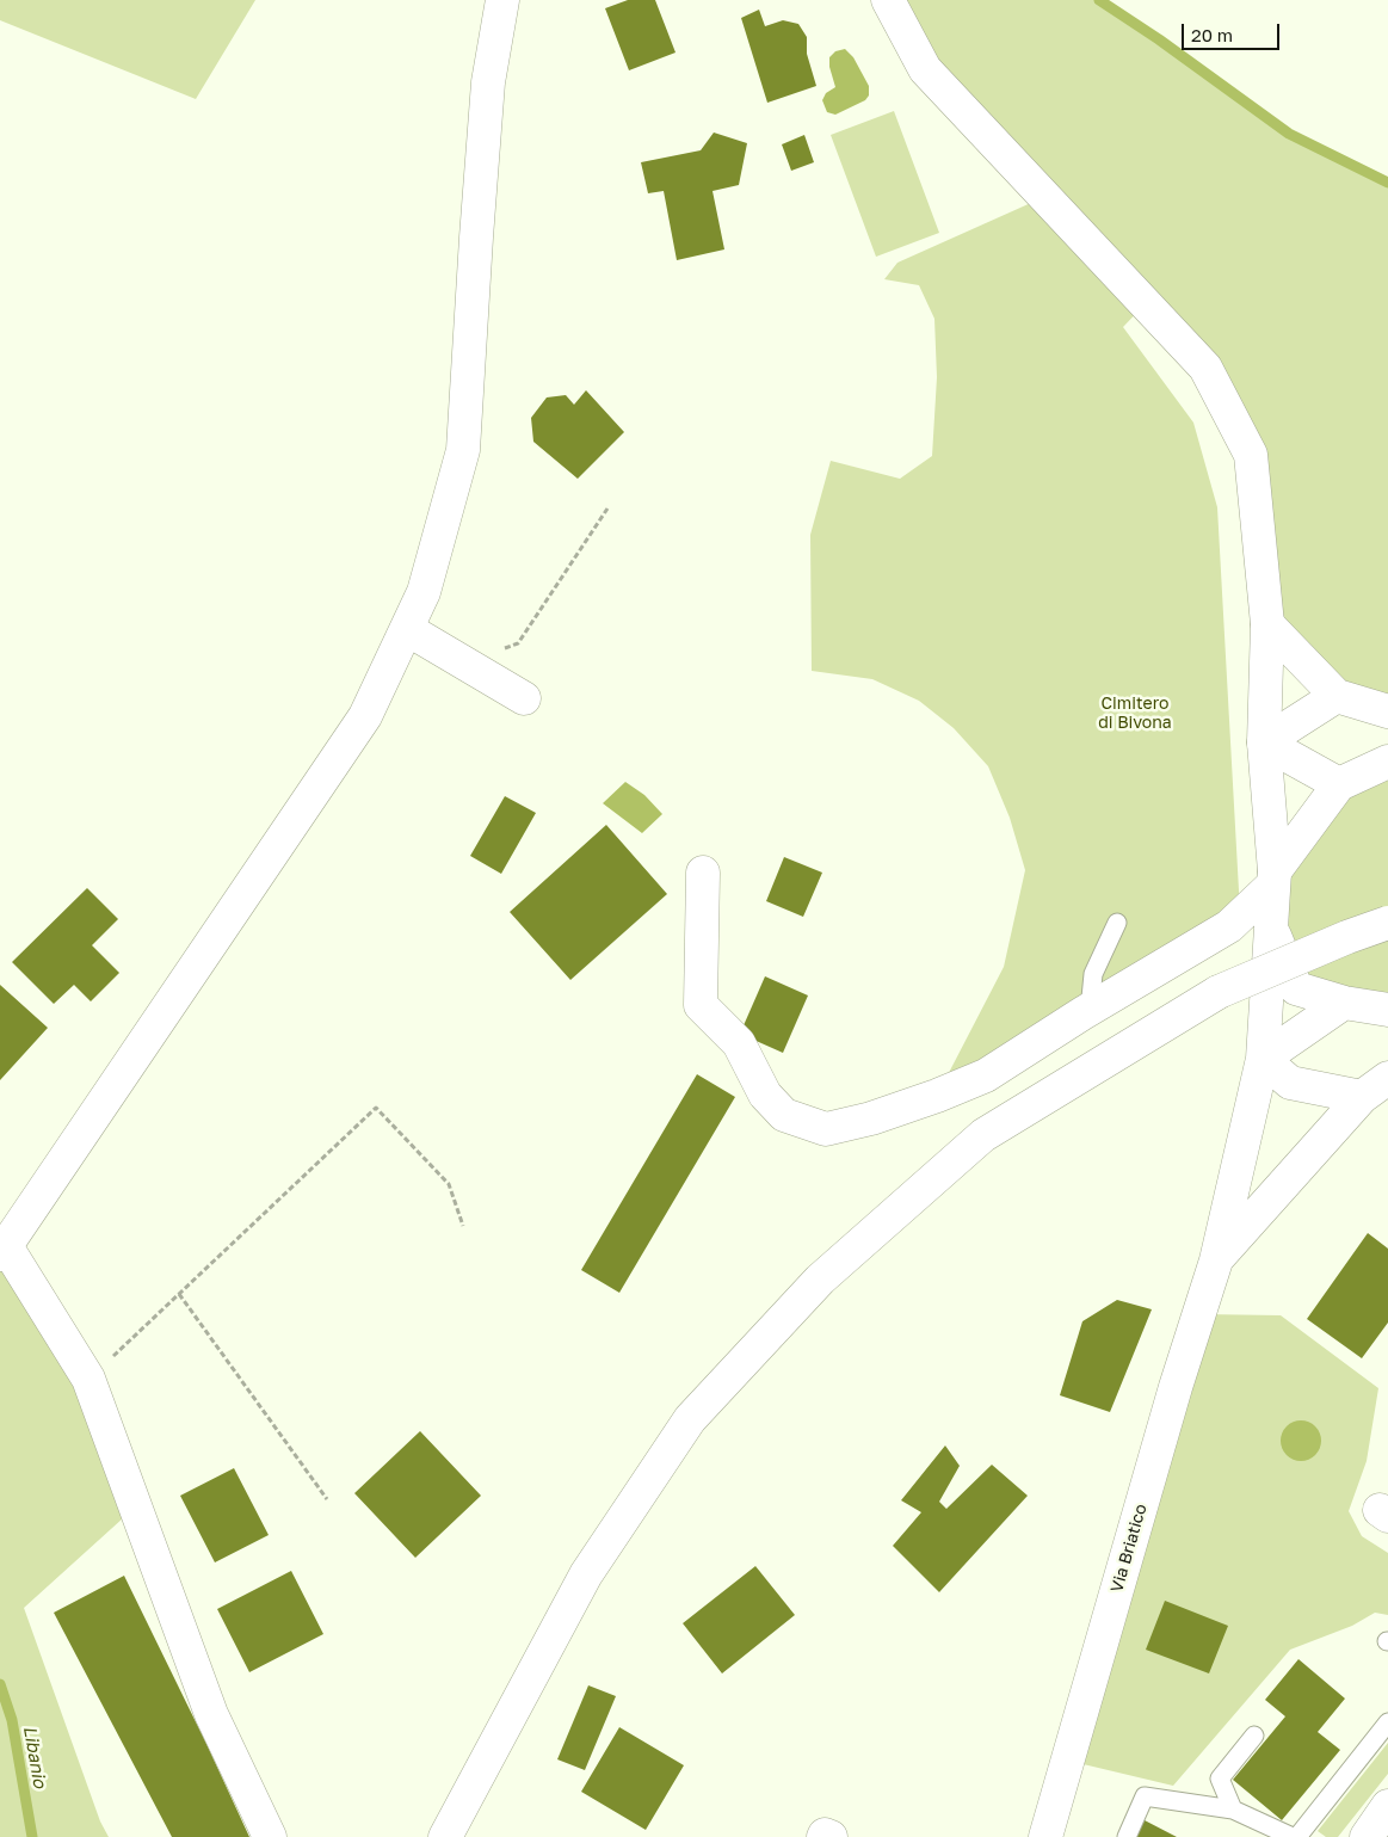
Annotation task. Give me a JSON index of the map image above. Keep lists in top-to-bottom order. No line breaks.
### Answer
{"streets":{"street":["Via Briatico"]},"water":["Libanio"],"parks":["Cimitero di Bivona"],"scale_bar":"20 m"}
